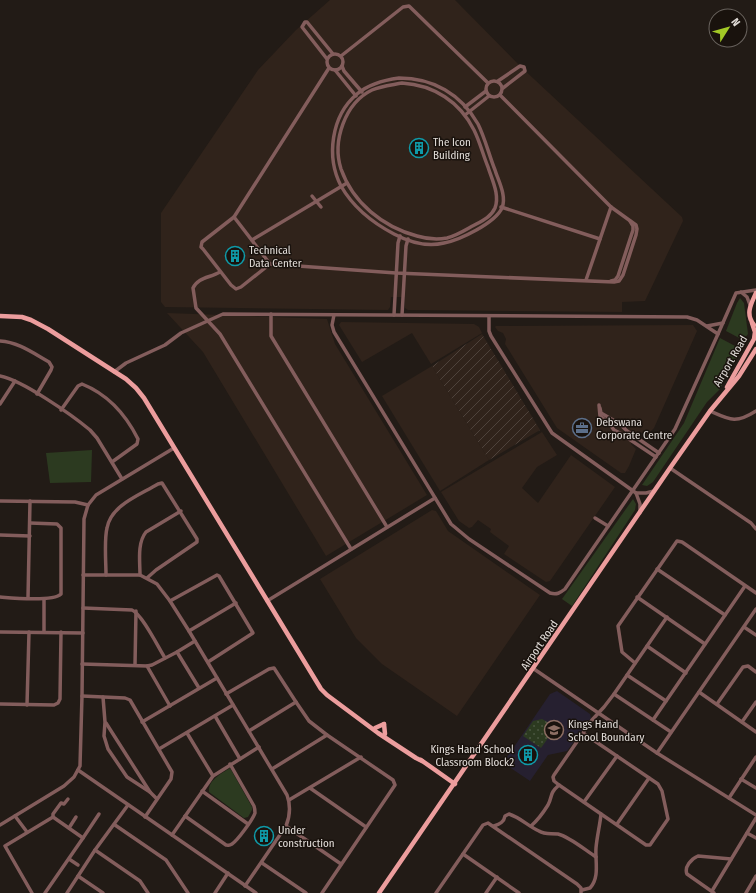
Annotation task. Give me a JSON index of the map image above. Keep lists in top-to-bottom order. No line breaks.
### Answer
{"streets":{"main road":["Airport Road"]},"places":{"building":["The Icon Building","Technical Data Center","Kings Hand School Classroom Block2","Under construction"],"office":["Debswana Corporate Centre"],"school or university":["Kings Hand School Boundary"]},"north":"top right"}
